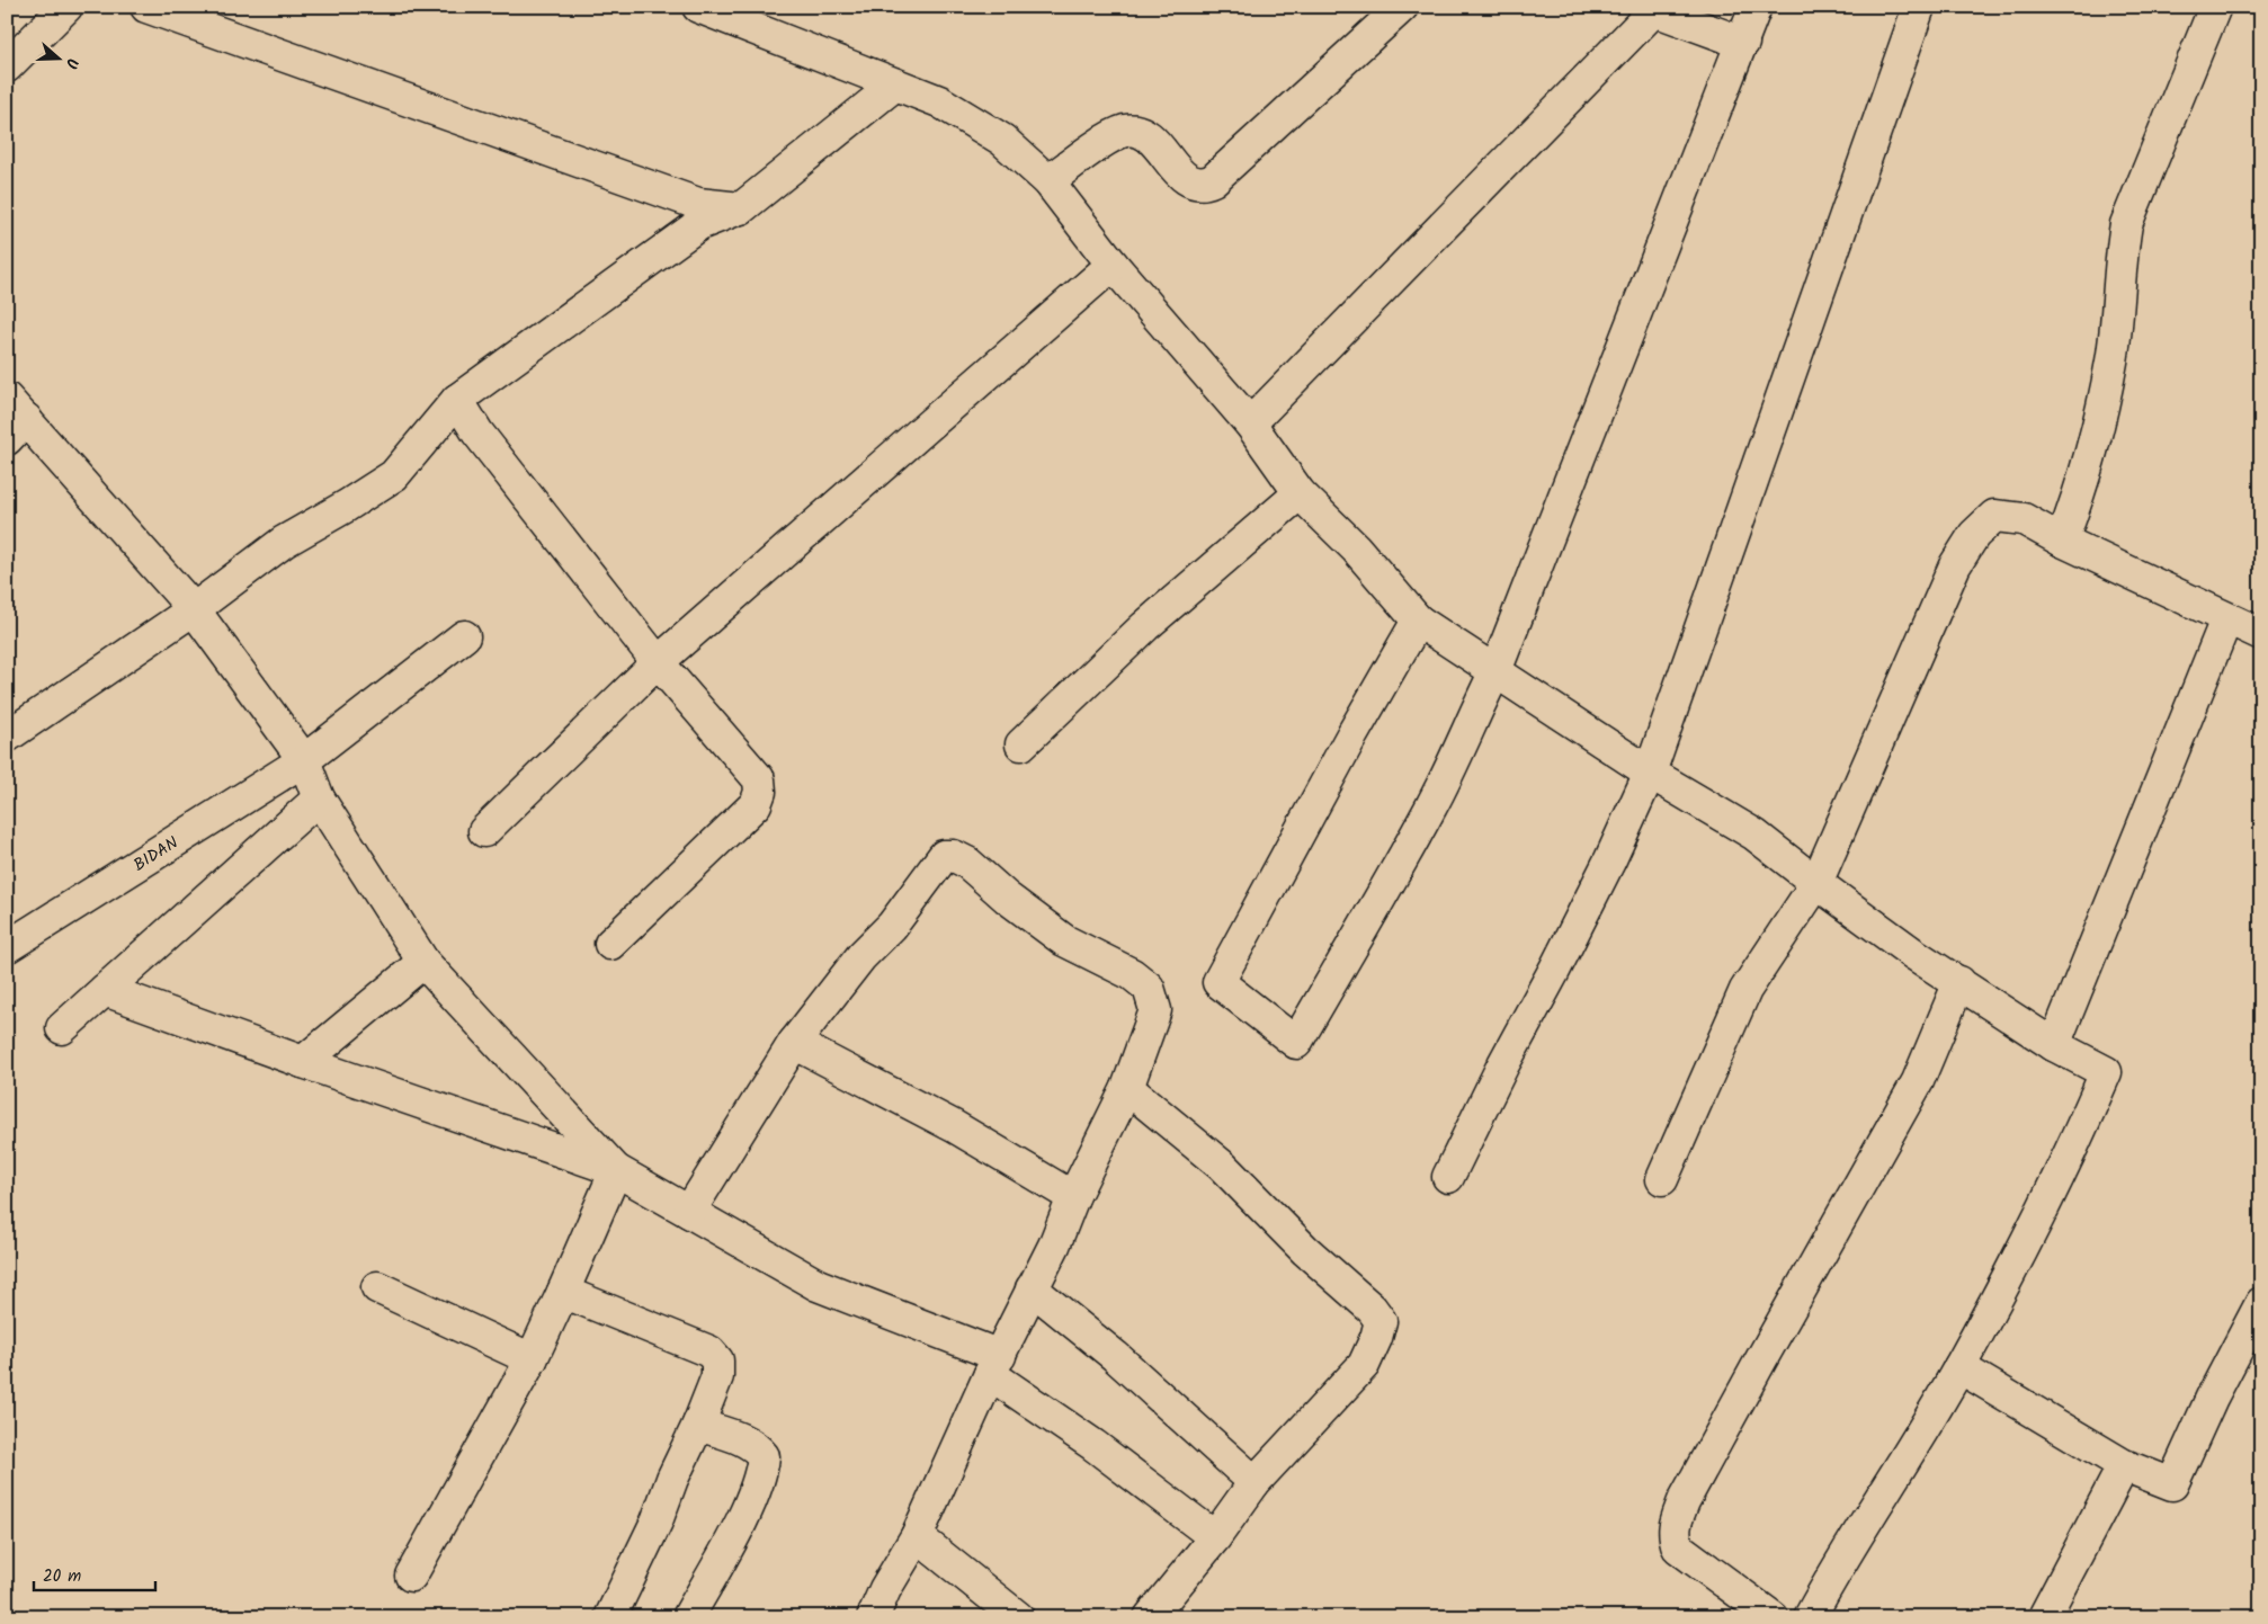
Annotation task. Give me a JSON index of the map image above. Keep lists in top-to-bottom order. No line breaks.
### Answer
{"streets":{"street":["BIDAN"]},"scale_bar":"20 m","north":"right"}
